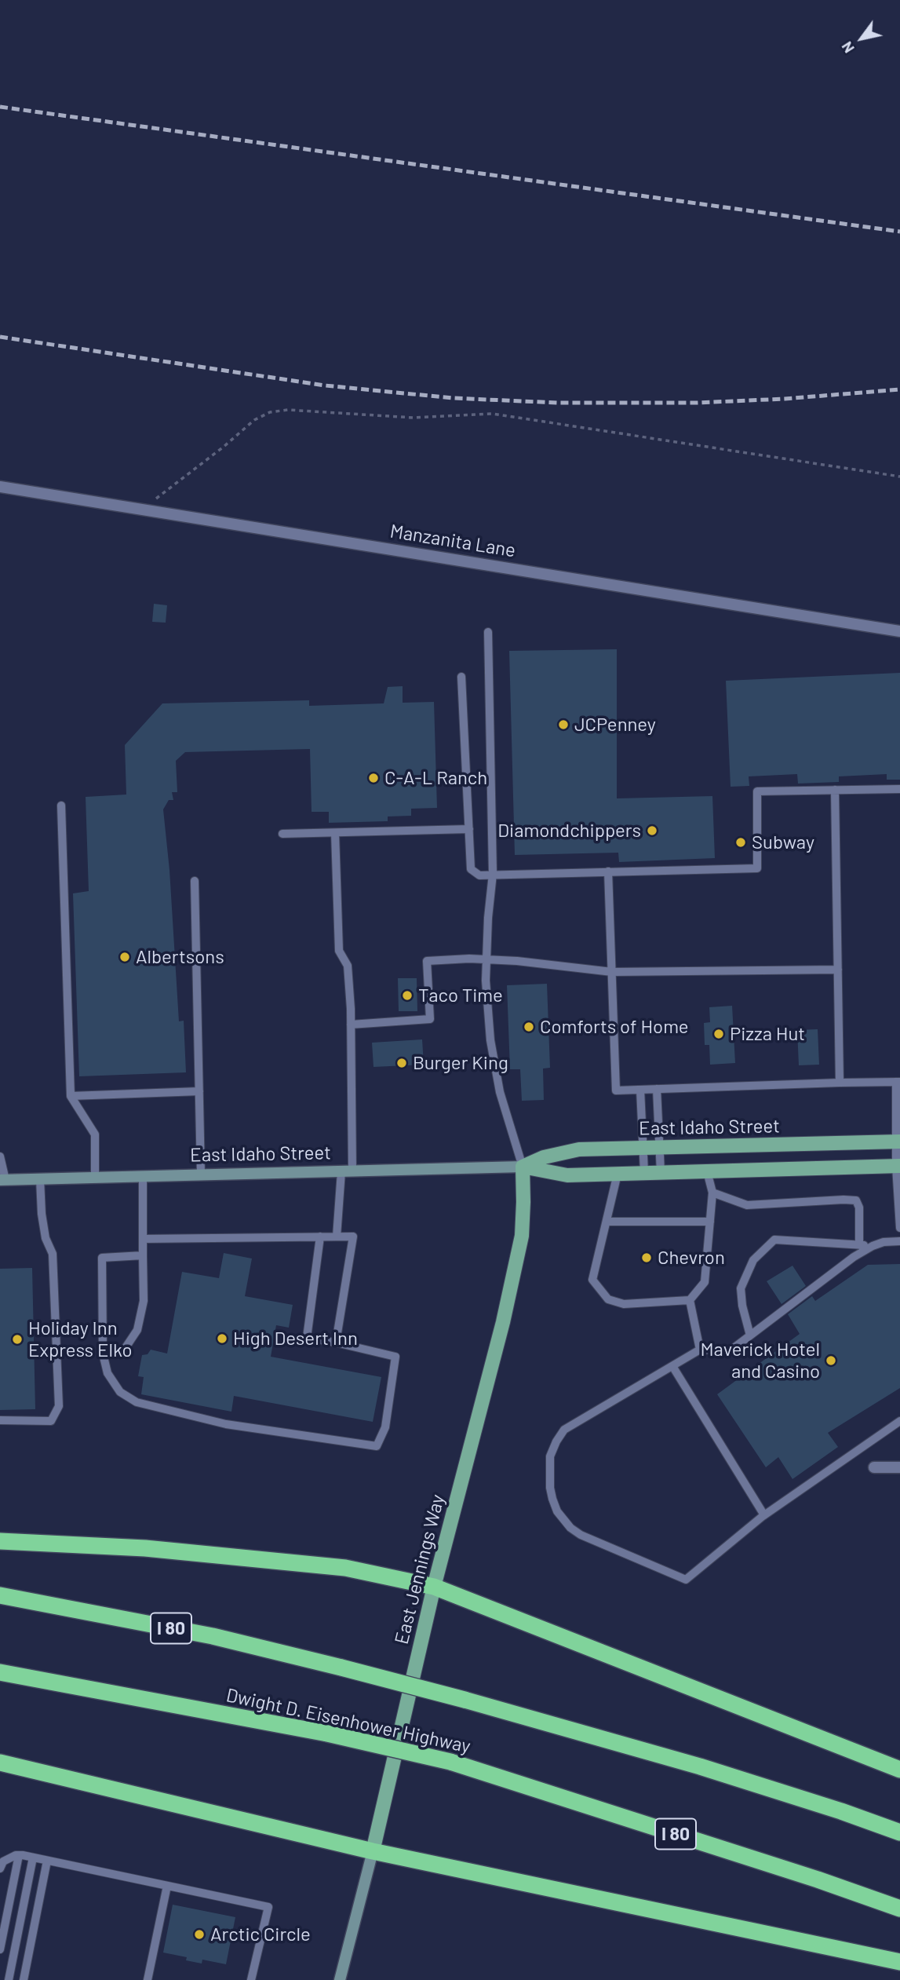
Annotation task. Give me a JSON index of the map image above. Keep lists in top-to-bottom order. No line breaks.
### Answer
{"streets":{"highway":["I 80","Dwight D. Eisenhower Highway"],"main road":["East Idaho Street","East Jennings Way"],"street":["Manzanita Lane"]},"crossings":[["East Idaho Street","East Jennings Way"]],"places":["JCPenney","C-A-L Ranch","Diamondchippers","Subway","Albertsons","Taco Time","Comforts of Home","Pizza Hut","Burger King","Chevron","High Desert Inn","Holiday Inn Express Elko","Maverick Hotel and Casino","Arctic Circle"],"north":"bottom left"}
